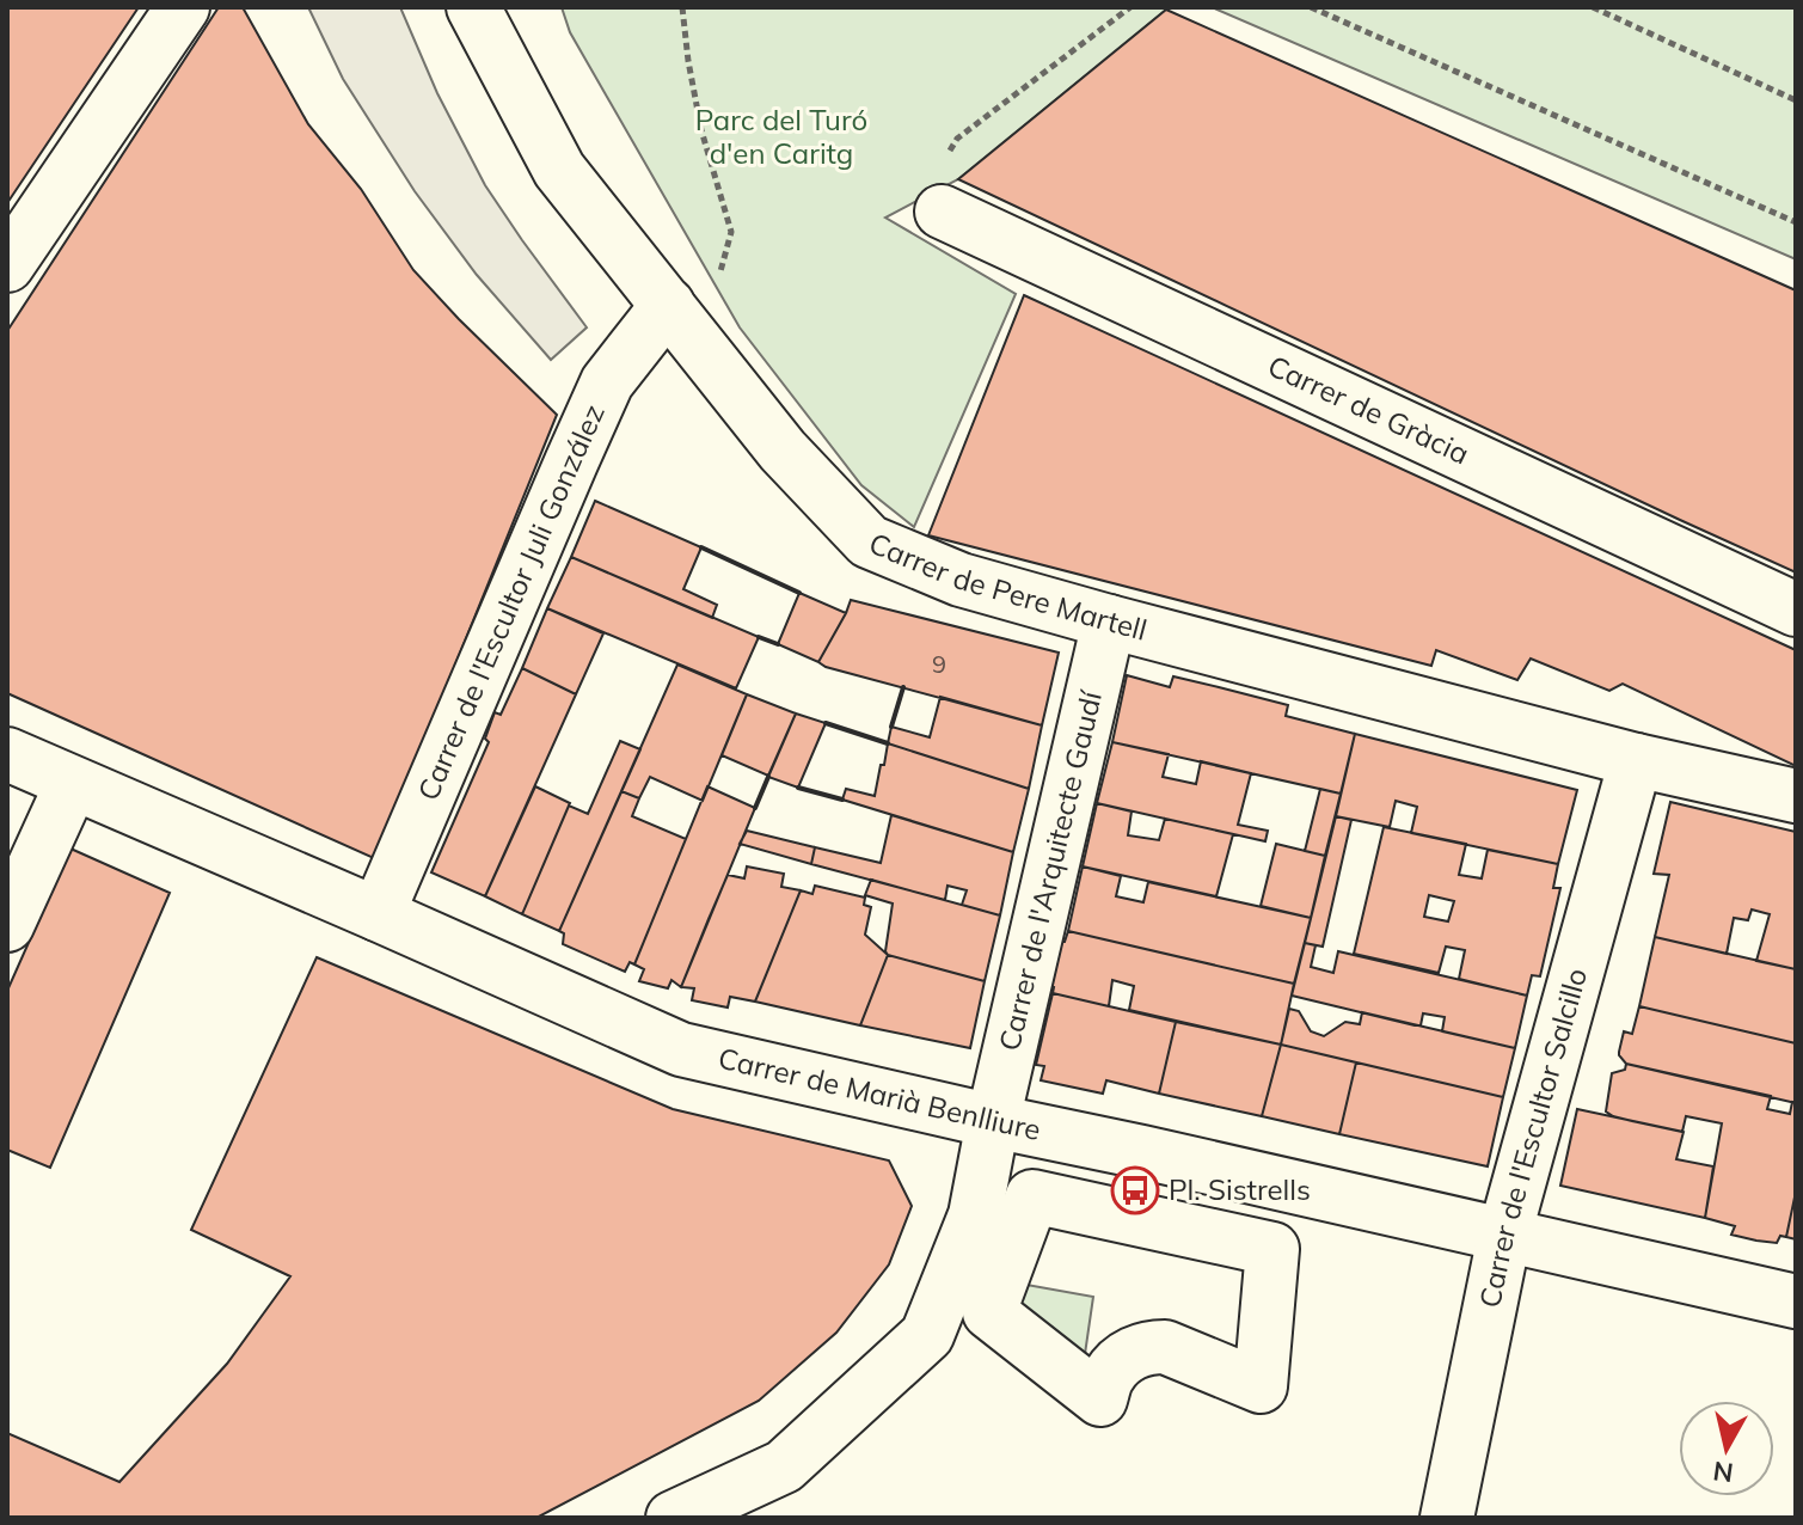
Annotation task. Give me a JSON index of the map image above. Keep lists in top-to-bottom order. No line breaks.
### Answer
{"streets":{"street":["Carrer de Gràcia","Carrer de Pere Martell","Carrer de l'Escultor Juli González","Carrer de l'Arquitecte Gaudí","Carrer de Marià Benlliure","Carrer de l'Escultor Salcillo"]},"crossings":[["Carrer de Pere Martell","Carrer de l'Escultor Juli González"],["Carrer de Pere Martell","Carrer de l'Arquitecte Gaudí"],["Carrer de Pere Martell","Carrer de l'Escultor Salcillo"],["Carrer de l'Escultor Juli González","Carrer de Marià Benlliure"],["Carrer de l'Arquitecte Gaudí","Carrer de Marià Benlliure"],["Carrer de Marià Benlliure","Carrer de l'Escultor Salcillo"]],"parks":["Parc del Turó d'en Caritg"],"places":{"bus stop":["Pl. Sistrells"]},"house_numbers":["9"],"north":"bottom"}
